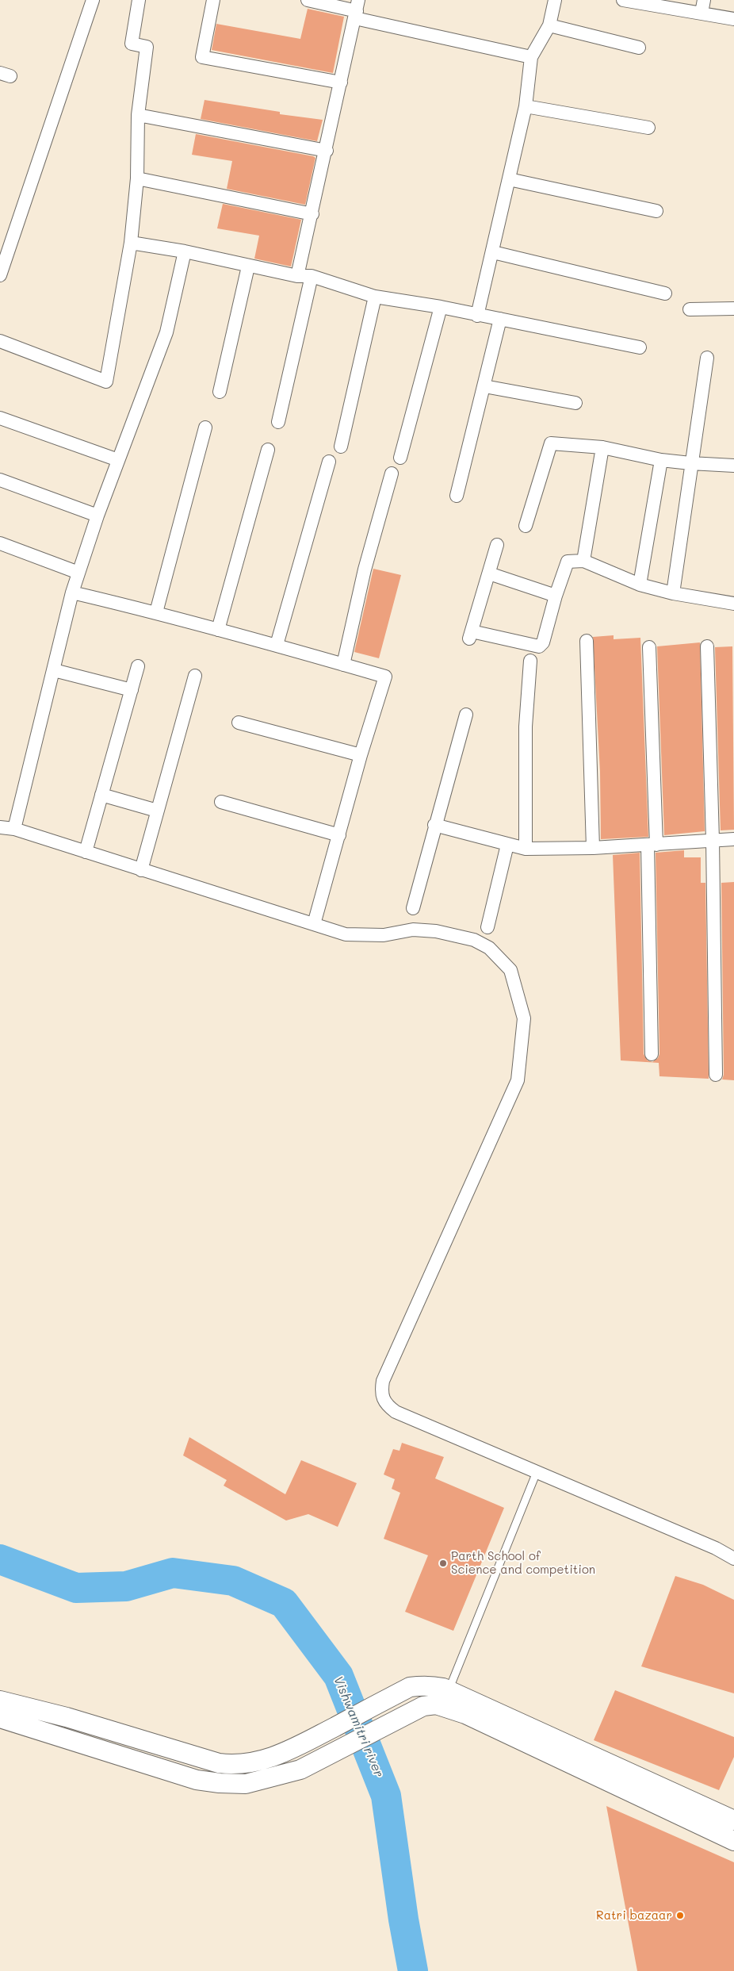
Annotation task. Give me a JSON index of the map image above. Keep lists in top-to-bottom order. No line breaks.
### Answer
{"water":["Vishwamitri river"],"places":["Parth School of Science and competition","Ratri bazaar"]}
